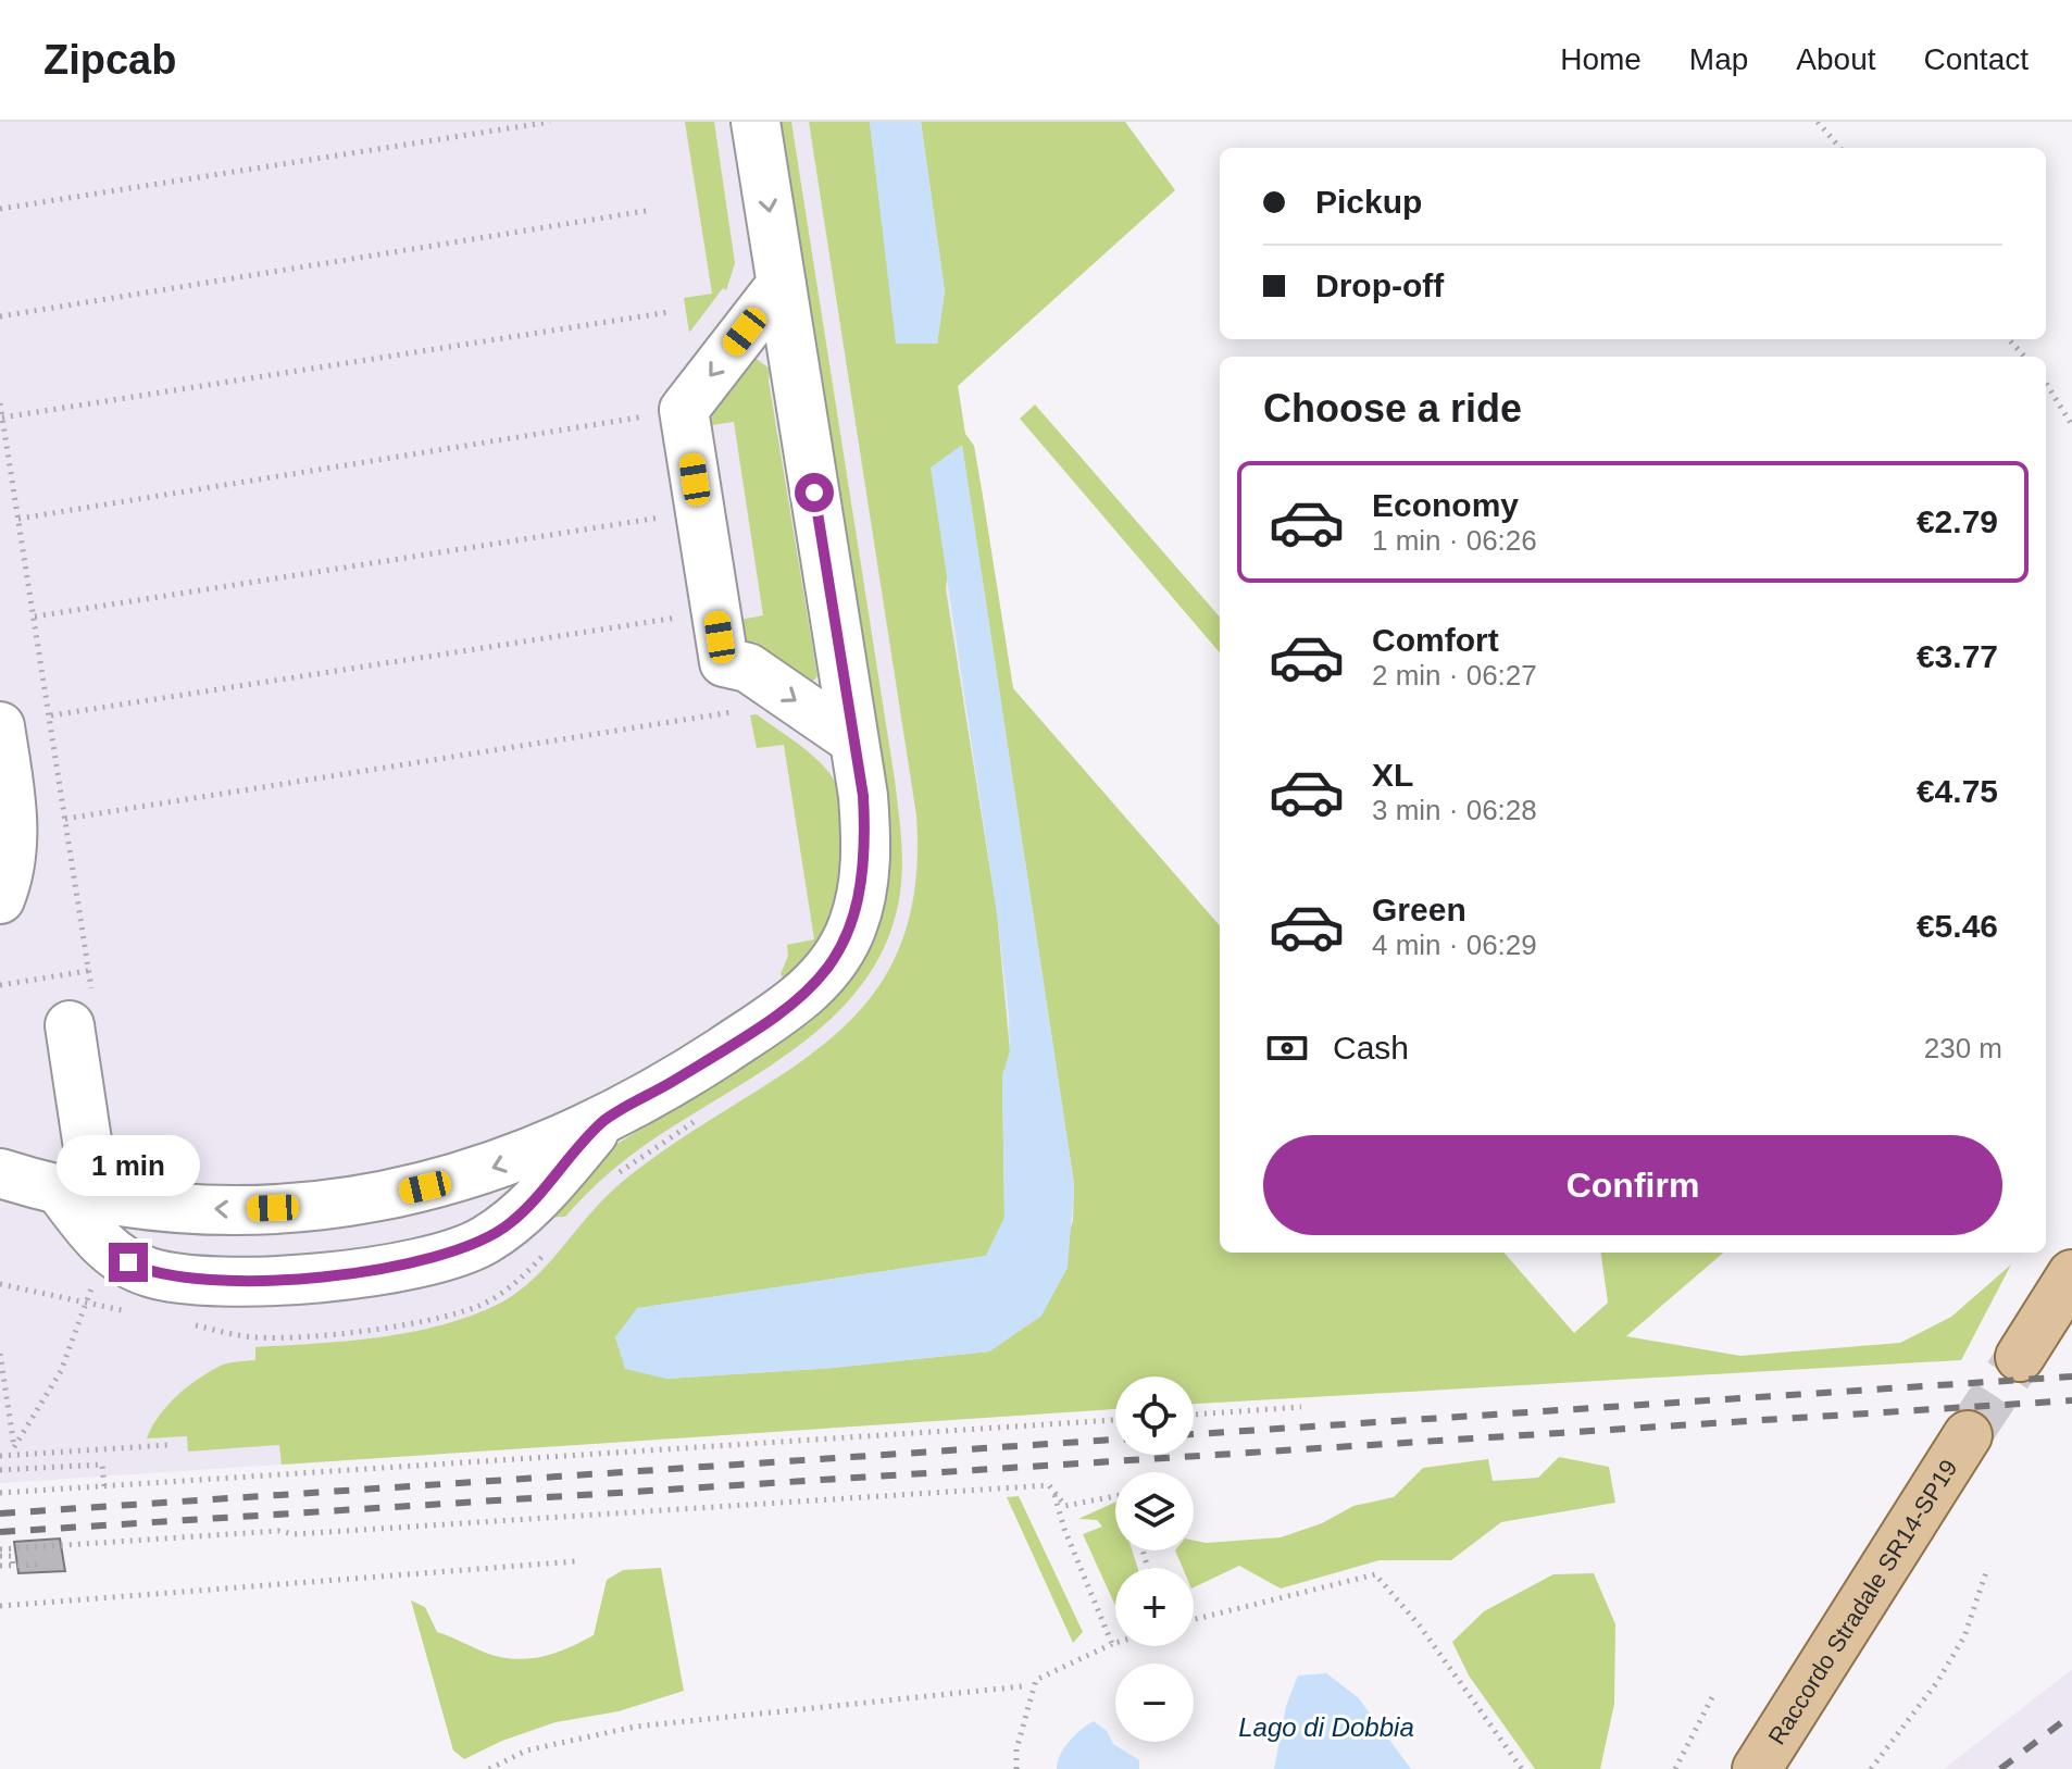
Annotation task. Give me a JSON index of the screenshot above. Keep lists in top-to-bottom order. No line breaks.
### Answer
{"streets":{"main road":["Raccordo Stradale SR14-SP19"]},"water":["Lago di Dobbia"],"page":{"header":"Zipcab","nav":["Home","Map","About","Contact"],"banner":["Pickup","Drop-off"],"heading":"Choose a ride","list":[{"name":"Economy","note":"1 min · 06:26","value":"€2.79"},{"name":"Comfort","note":"2 min · 06:27","value":"€3.77"},{"name":"XL","note":"3 min · 06:28","value":"€4.75"},{"name":"Green","note":"4 min · 06:29","value":"€5.46"}],"pay":["Cash","230 m"],"buttons":"Confirm","bubble":"1 min","map_buttons":["+","−"]}}
